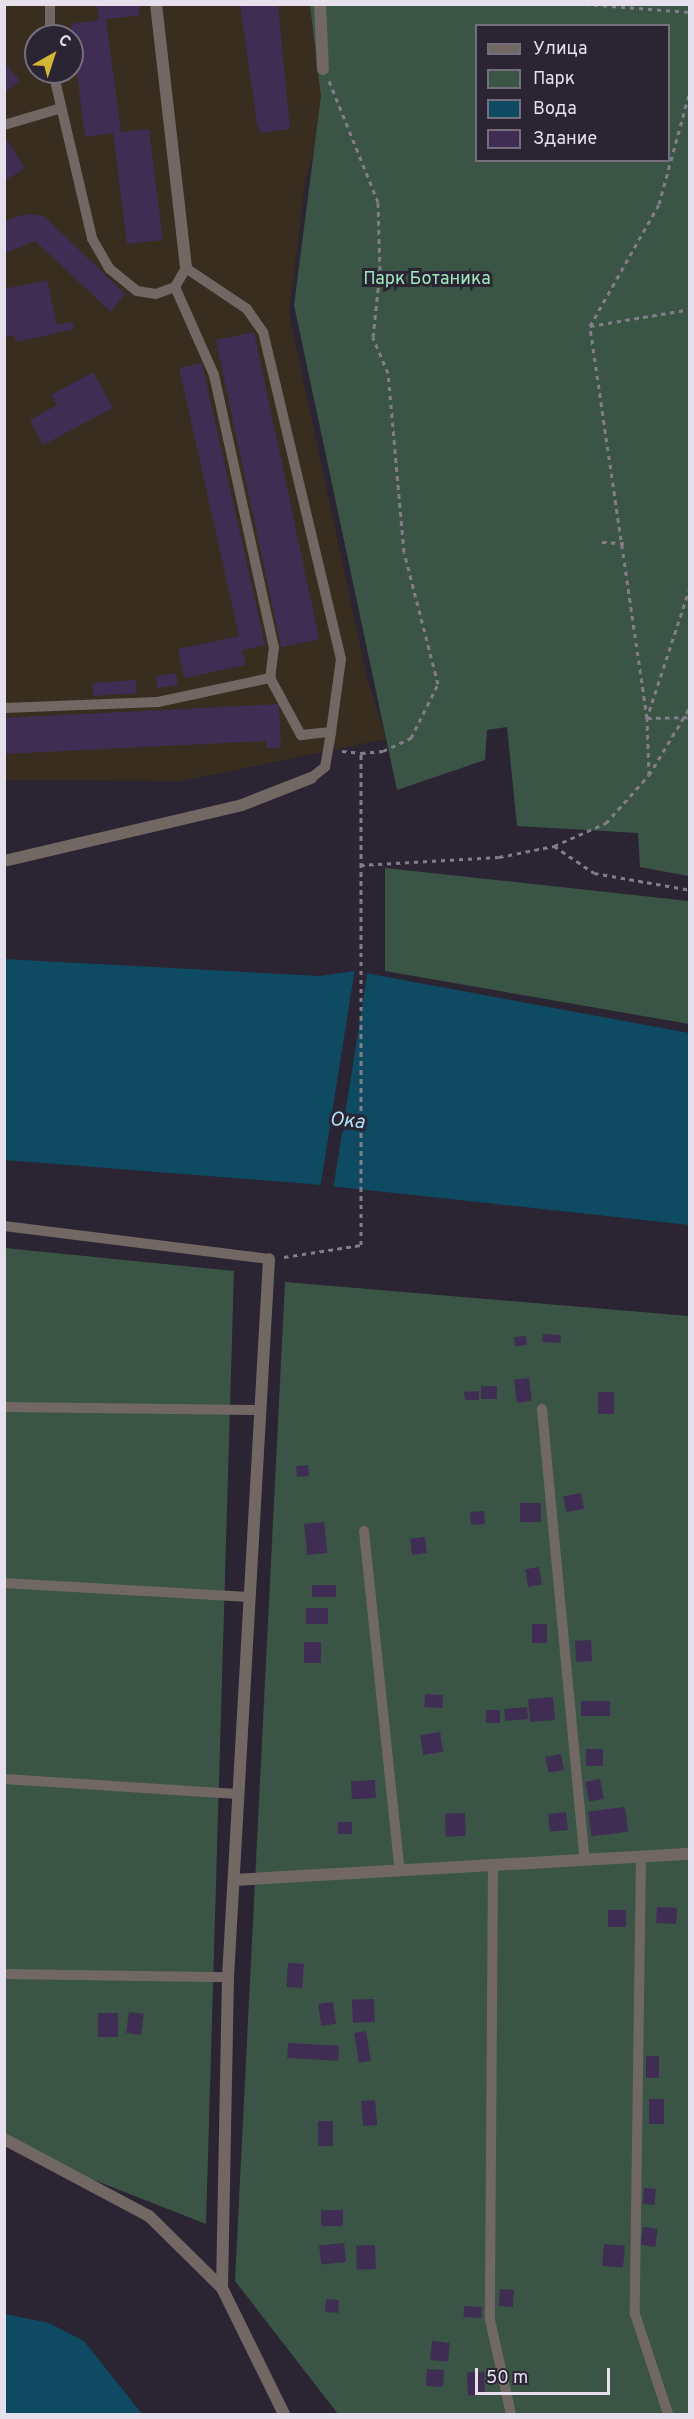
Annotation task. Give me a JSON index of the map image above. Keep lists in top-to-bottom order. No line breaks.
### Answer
{"water":["Ока"],"parks":["Парк Ботаника"],"legend":["Улица","Парк","Вода","Здание"],"scale_bar":"50 m","north":"top right"}
